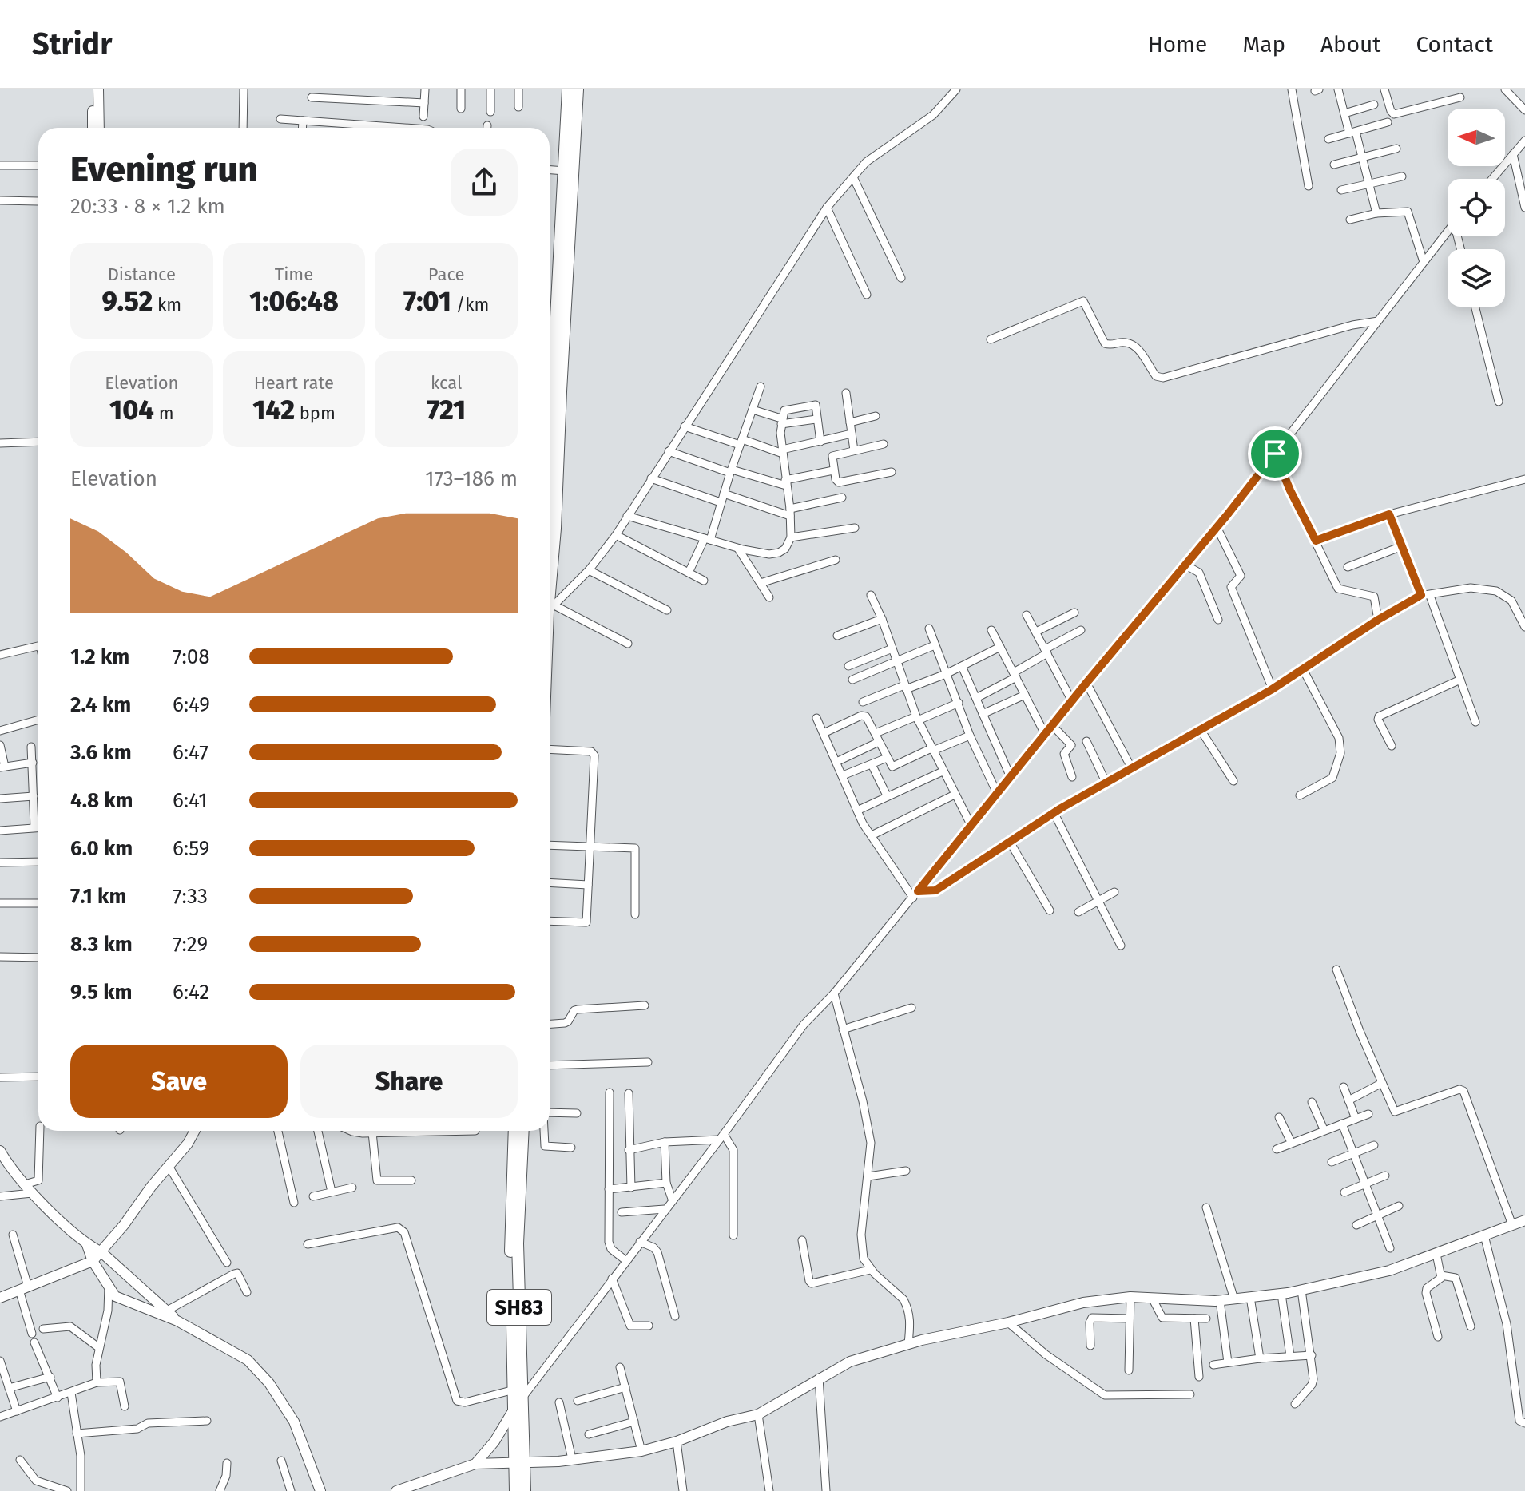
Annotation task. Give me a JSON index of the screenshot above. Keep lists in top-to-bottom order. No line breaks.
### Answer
{"streets":{"main road":["SH83"]},"north":"left","page":{"header":"Stridr","nav":["Home","Map","About","Contact"],"heading":["Evening run","20:33 · 8 × 1.2 km"],"stats":[["Distance","9.52 km"],["Time","1:06:48"],["Pace","7:01 /km"],["Elevation","104 m"],["Heart rate","142 bpm"],["kcal","721"]],"chart":["Elevation","173–186 m"],"list":[{"name":"1.2 km","note":"7:08"},{"name":"2.4 km","note":"6:49"},{"name":"3.6 km","note":"6:47"},{"name":"4.8 km","note":"6:41"},{"name":"6.0 km","note":"6:59"},{"name":"7.1 km","note":"7:33"},{"name":"8.3 km","note":"7:29"},{"name":"9.5 km","note":"6:42"}],"buttons":["Save","Share"]}}
